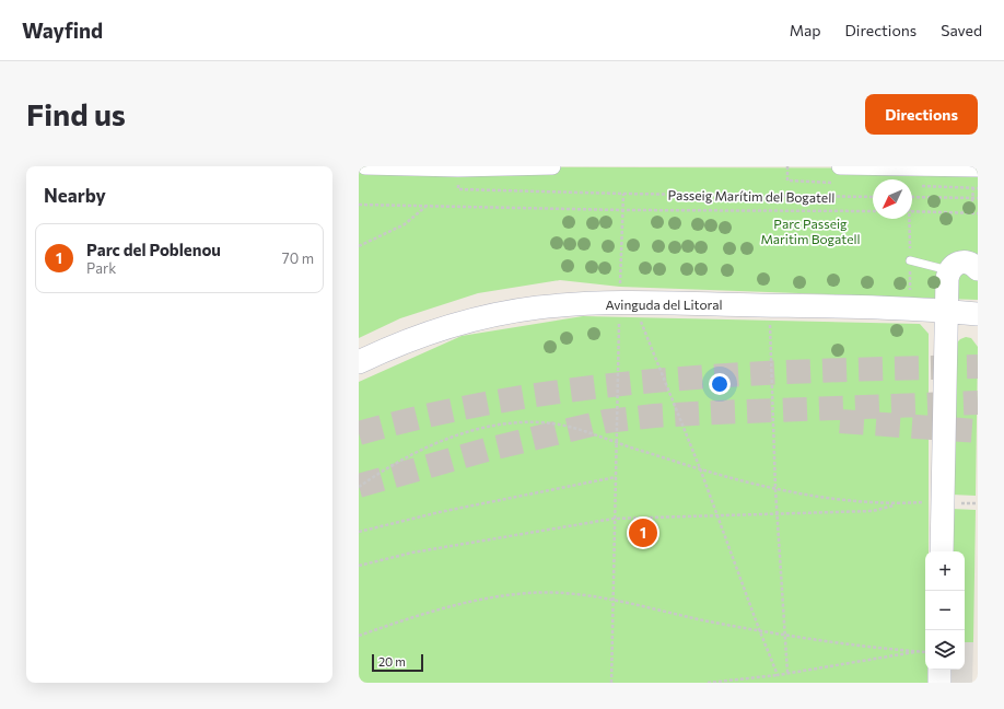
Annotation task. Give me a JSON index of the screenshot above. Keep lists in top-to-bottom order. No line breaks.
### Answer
{"streets":{"main road":["Avinguda del Litoral"],"path":["Passeig Marítim del Bogatell"]},"parks":["Parc Passeig Maritim Bogatell"],"scale_bar":"20 m","north":"bottom left","page":{"header":"Wayfind","nav":["Map","Directions","Saved"],"buttons":"Directions","title":"Find us","heading":"Nearby","list":[{"mark":"1","name":"Parc del Poblenou","note":"Park","value":"70 m"}],"pins":"1","map_buttons":["+","−"],"scale":"20 m"}}
